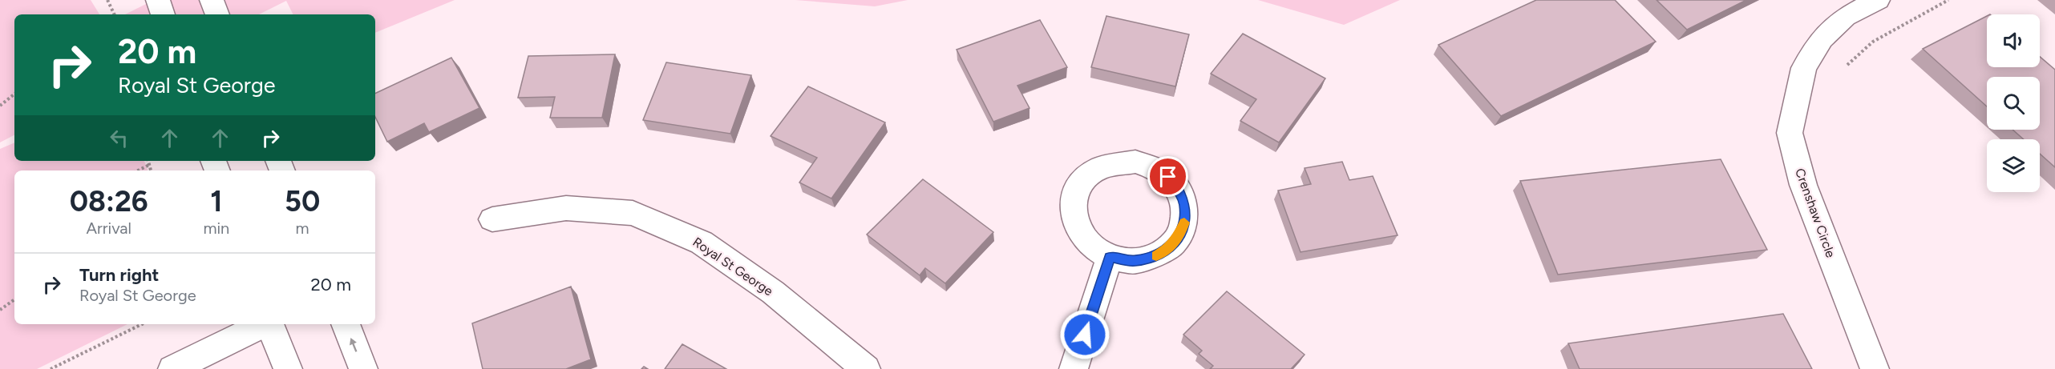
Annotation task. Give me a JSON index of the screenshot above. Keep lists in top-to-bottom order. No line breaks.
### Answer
{"streets":{"street":["Crenshaw Circle","Royal St George"]},"page":{"turn":["20 m","Royal St George"],"eta":["08:26","Arrival","1","min","50","m"],"list":[{"name":"Turn right","note":"Royal St George","value":"20 m"}]}}
